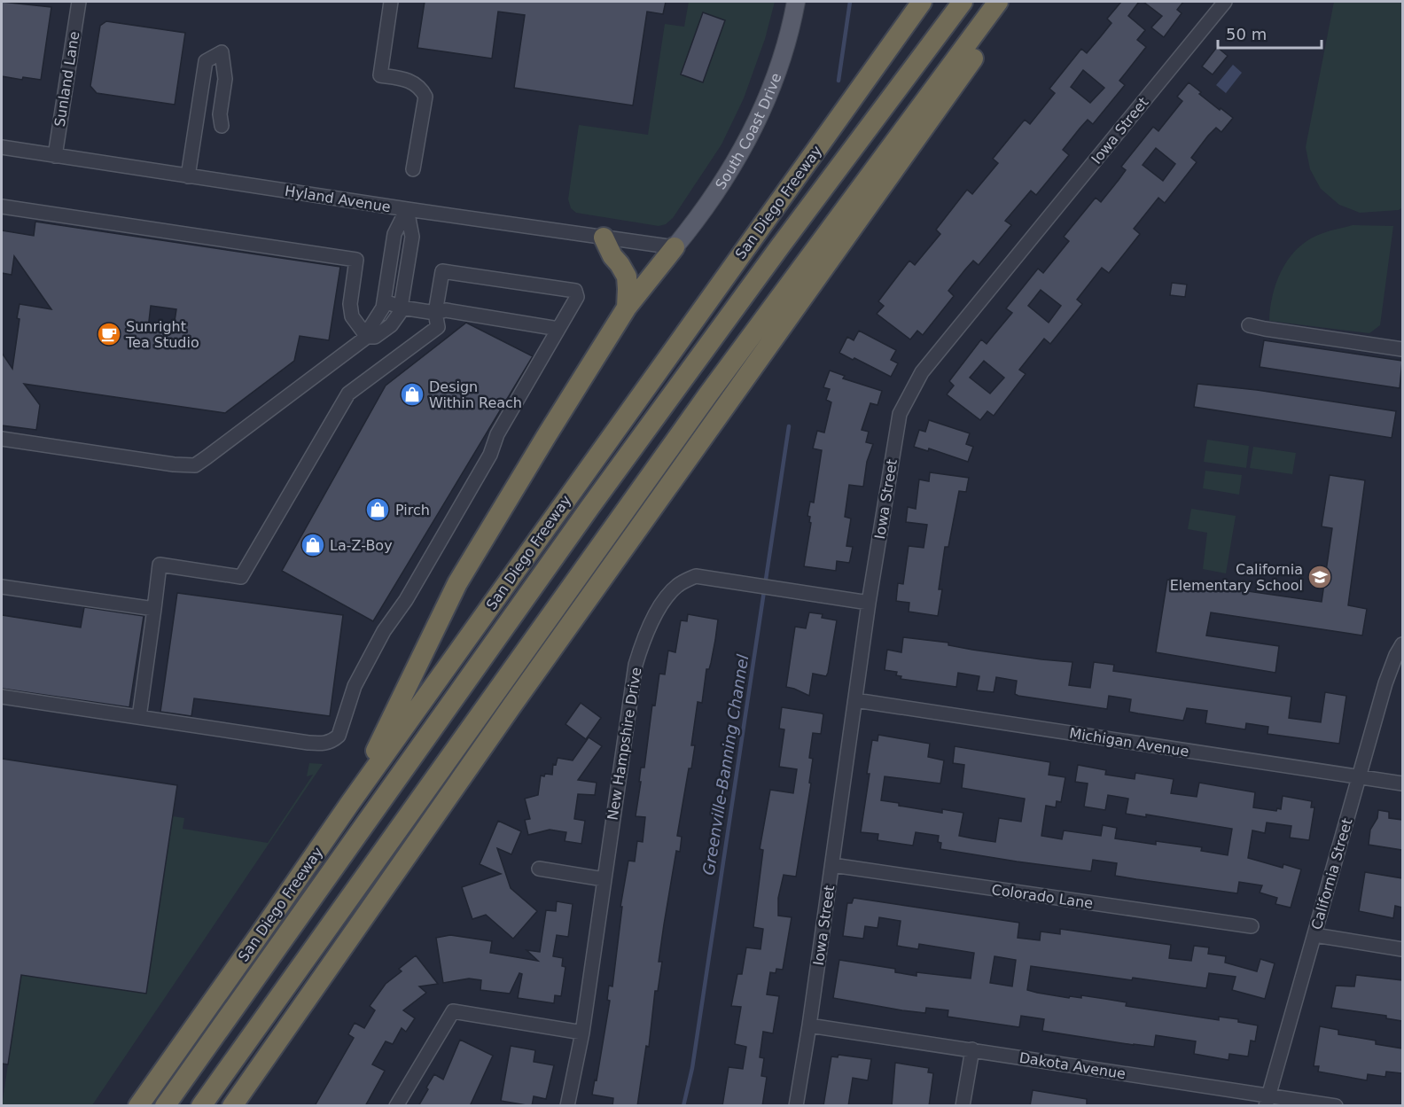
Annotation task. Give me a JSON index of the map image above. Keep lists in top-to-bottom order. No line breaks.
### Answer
{"streets":{"highway":["San Diego Freeway"],"main road":["South Coast Drive"],"street":["Sunland Lane","Iowa Street","Hyland Avenue","Michigan Avenue","New Hampshire Drive","California Street","Colorado Lane","Dakota Avenue"]},"crossings":[["Sunland Lane","Hyland Avenue"],["South Coast Drive","Hyland Avenue"],["Iowa Street","Michigan Avenue"],["Iowa Street","New Hampshire Drive"],["Iowa Street","Colorado Lane"],["Iowa Street","Dakota Avenue"],["Michigan Avenue","California Street"],["California Street","Dakota Avenue"]],"water":["Greenville-Banning Channel"],"places":{"cafe":["Sunright Tea Studio"],"shop":["Design Within Reach","Pirch","La-Z-Boy"],"school or university":["California Elementary School"]},"scale_bar":"50 m"}
